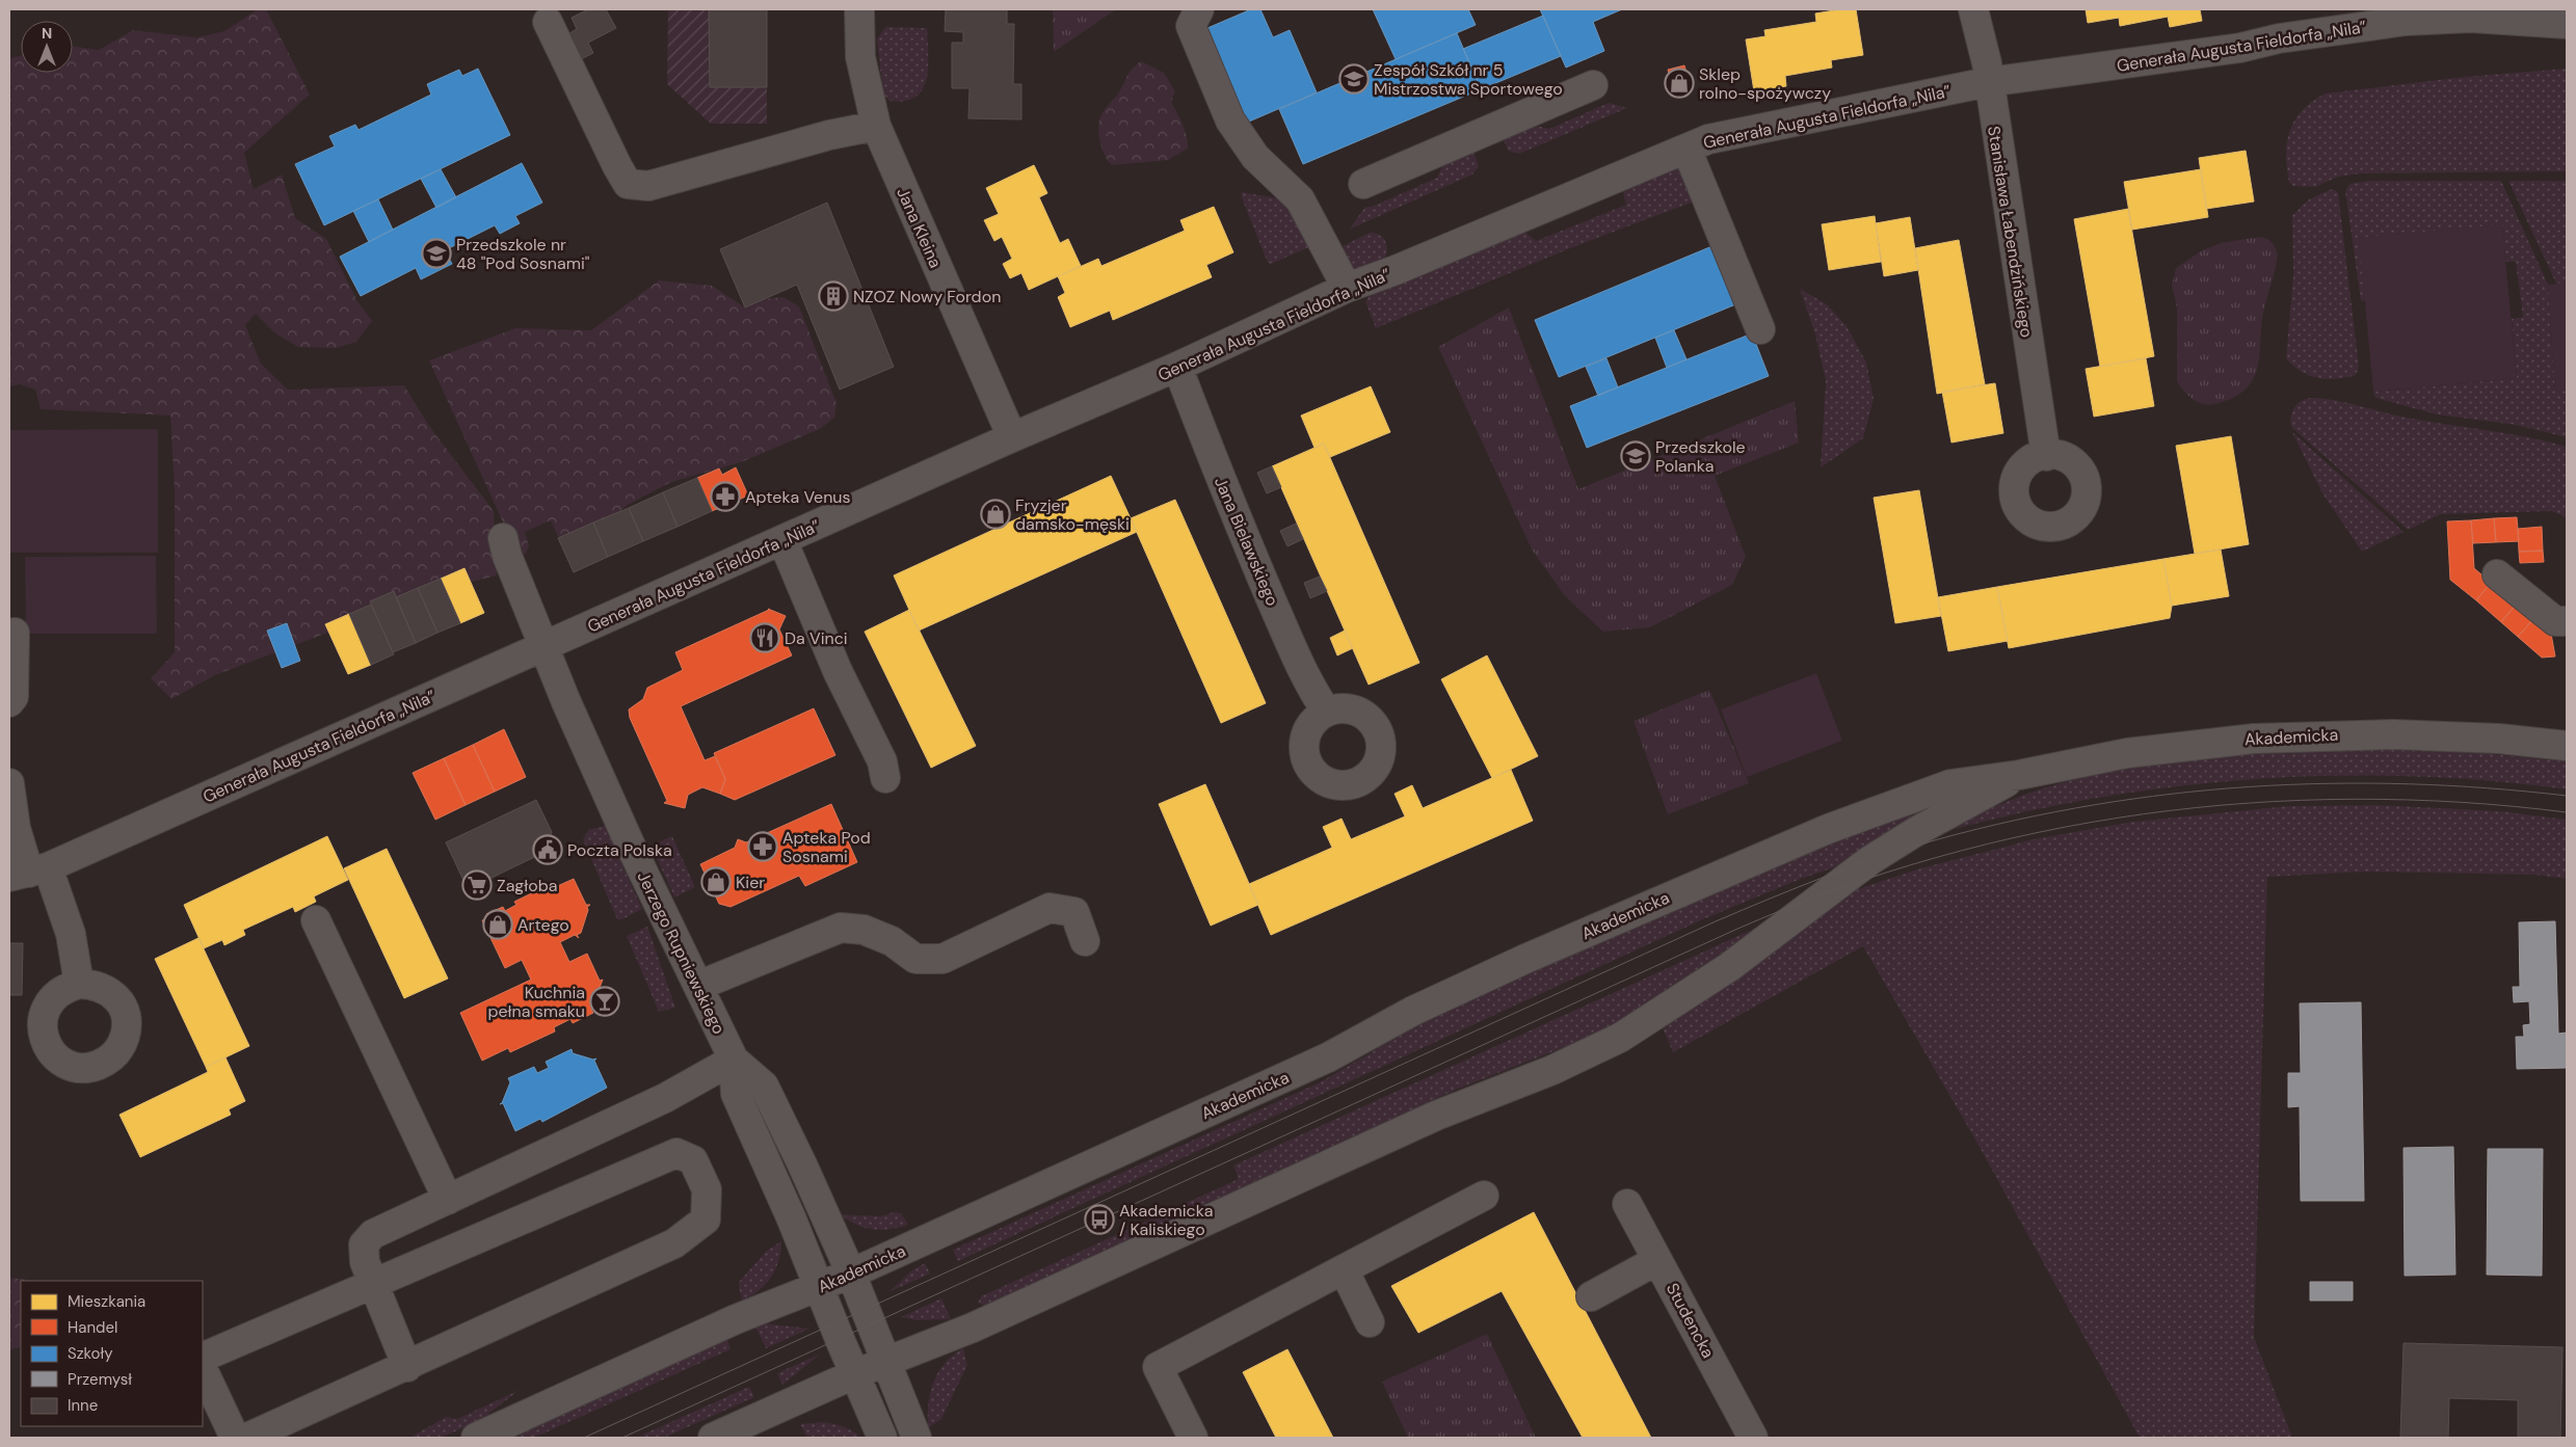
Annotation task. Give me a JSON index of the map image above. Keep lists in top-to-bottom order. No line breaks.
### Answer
{"streets":{"street":["Generała Augusta Fieldorfa „Nila”","Jana Kleina","Stanisława Łabendzińskiego","Jana Bielawskiego","Akademicka","Jerzego Rupniewskiego","Studencka"]},"crossings":[["Generała Augusta Fieldorfa „Nila”","Jana Kleina"],["Generała Augusta Fieldorfa „Nila”","Stanisława Łabendzińskiego"],["Generała Augusta Fieldorfa „Nila”","Jana Bielawskiego"],["Generała Augusta Fieldorfa „Nila”","Jerzego Rupniewskiego"],["Akademicka","Jerzego Rupniewskiego"]],"places":{"school or university":["Zespół Szkół nr 5 Mistrzostwa Sportowego","Przedszkole nr 48 \"Pod Sosnami\"","Przedszkole Polanka"],"shop":["Sklep rolno-spożywczy","Fryzjer damsko-męski","Kier","Artego"],"building":["NZOZ Nowy Fordon"],"pharmacy":["Apteka Venus","Apteka Pod Sosnami"],"restaurant":["Da Vinci"],"public building":["Poczta Polska"],"supermarket":["Zagłoba"],"bar":["Kuchnia pełna smaku"],"bus stop":["Akademicka / Kaliskiego"]},"legend":["Mieszkania","Handel","Szkoły","Przemysł","Inne"],"north":"top"}
